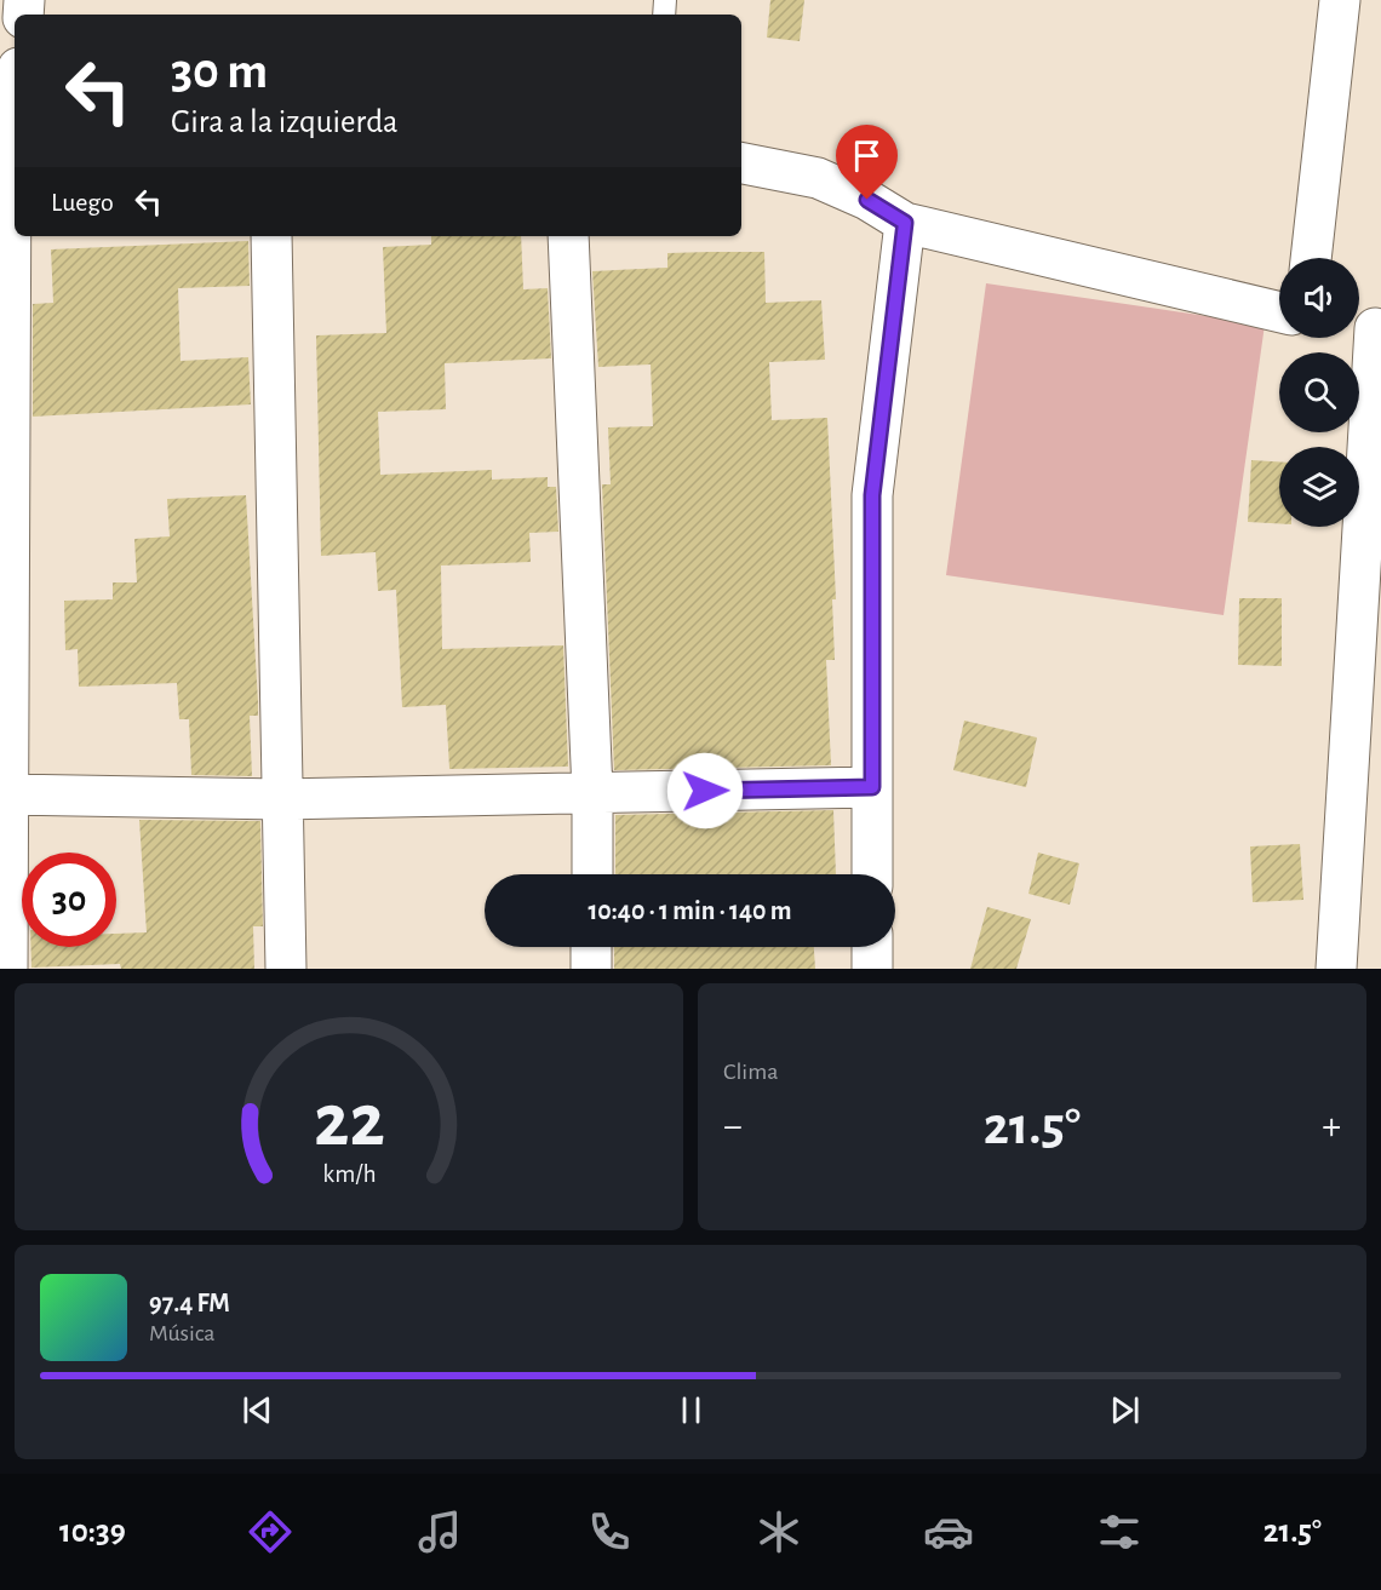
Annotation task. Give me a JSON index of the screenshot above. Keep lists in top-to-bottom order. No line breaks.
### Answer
{"page":{"turn":["30 m","Gira a la izquierda"],"then":"Luego","limit":"30","trip":"10:40 · 1 min · 140 m","tile":"Clima","heat":["−","21.5°","+"],"song":["97.4 FM","Música"],"tabs":["10:39","21.5°"],"gauge":["22","km/h"]}}
